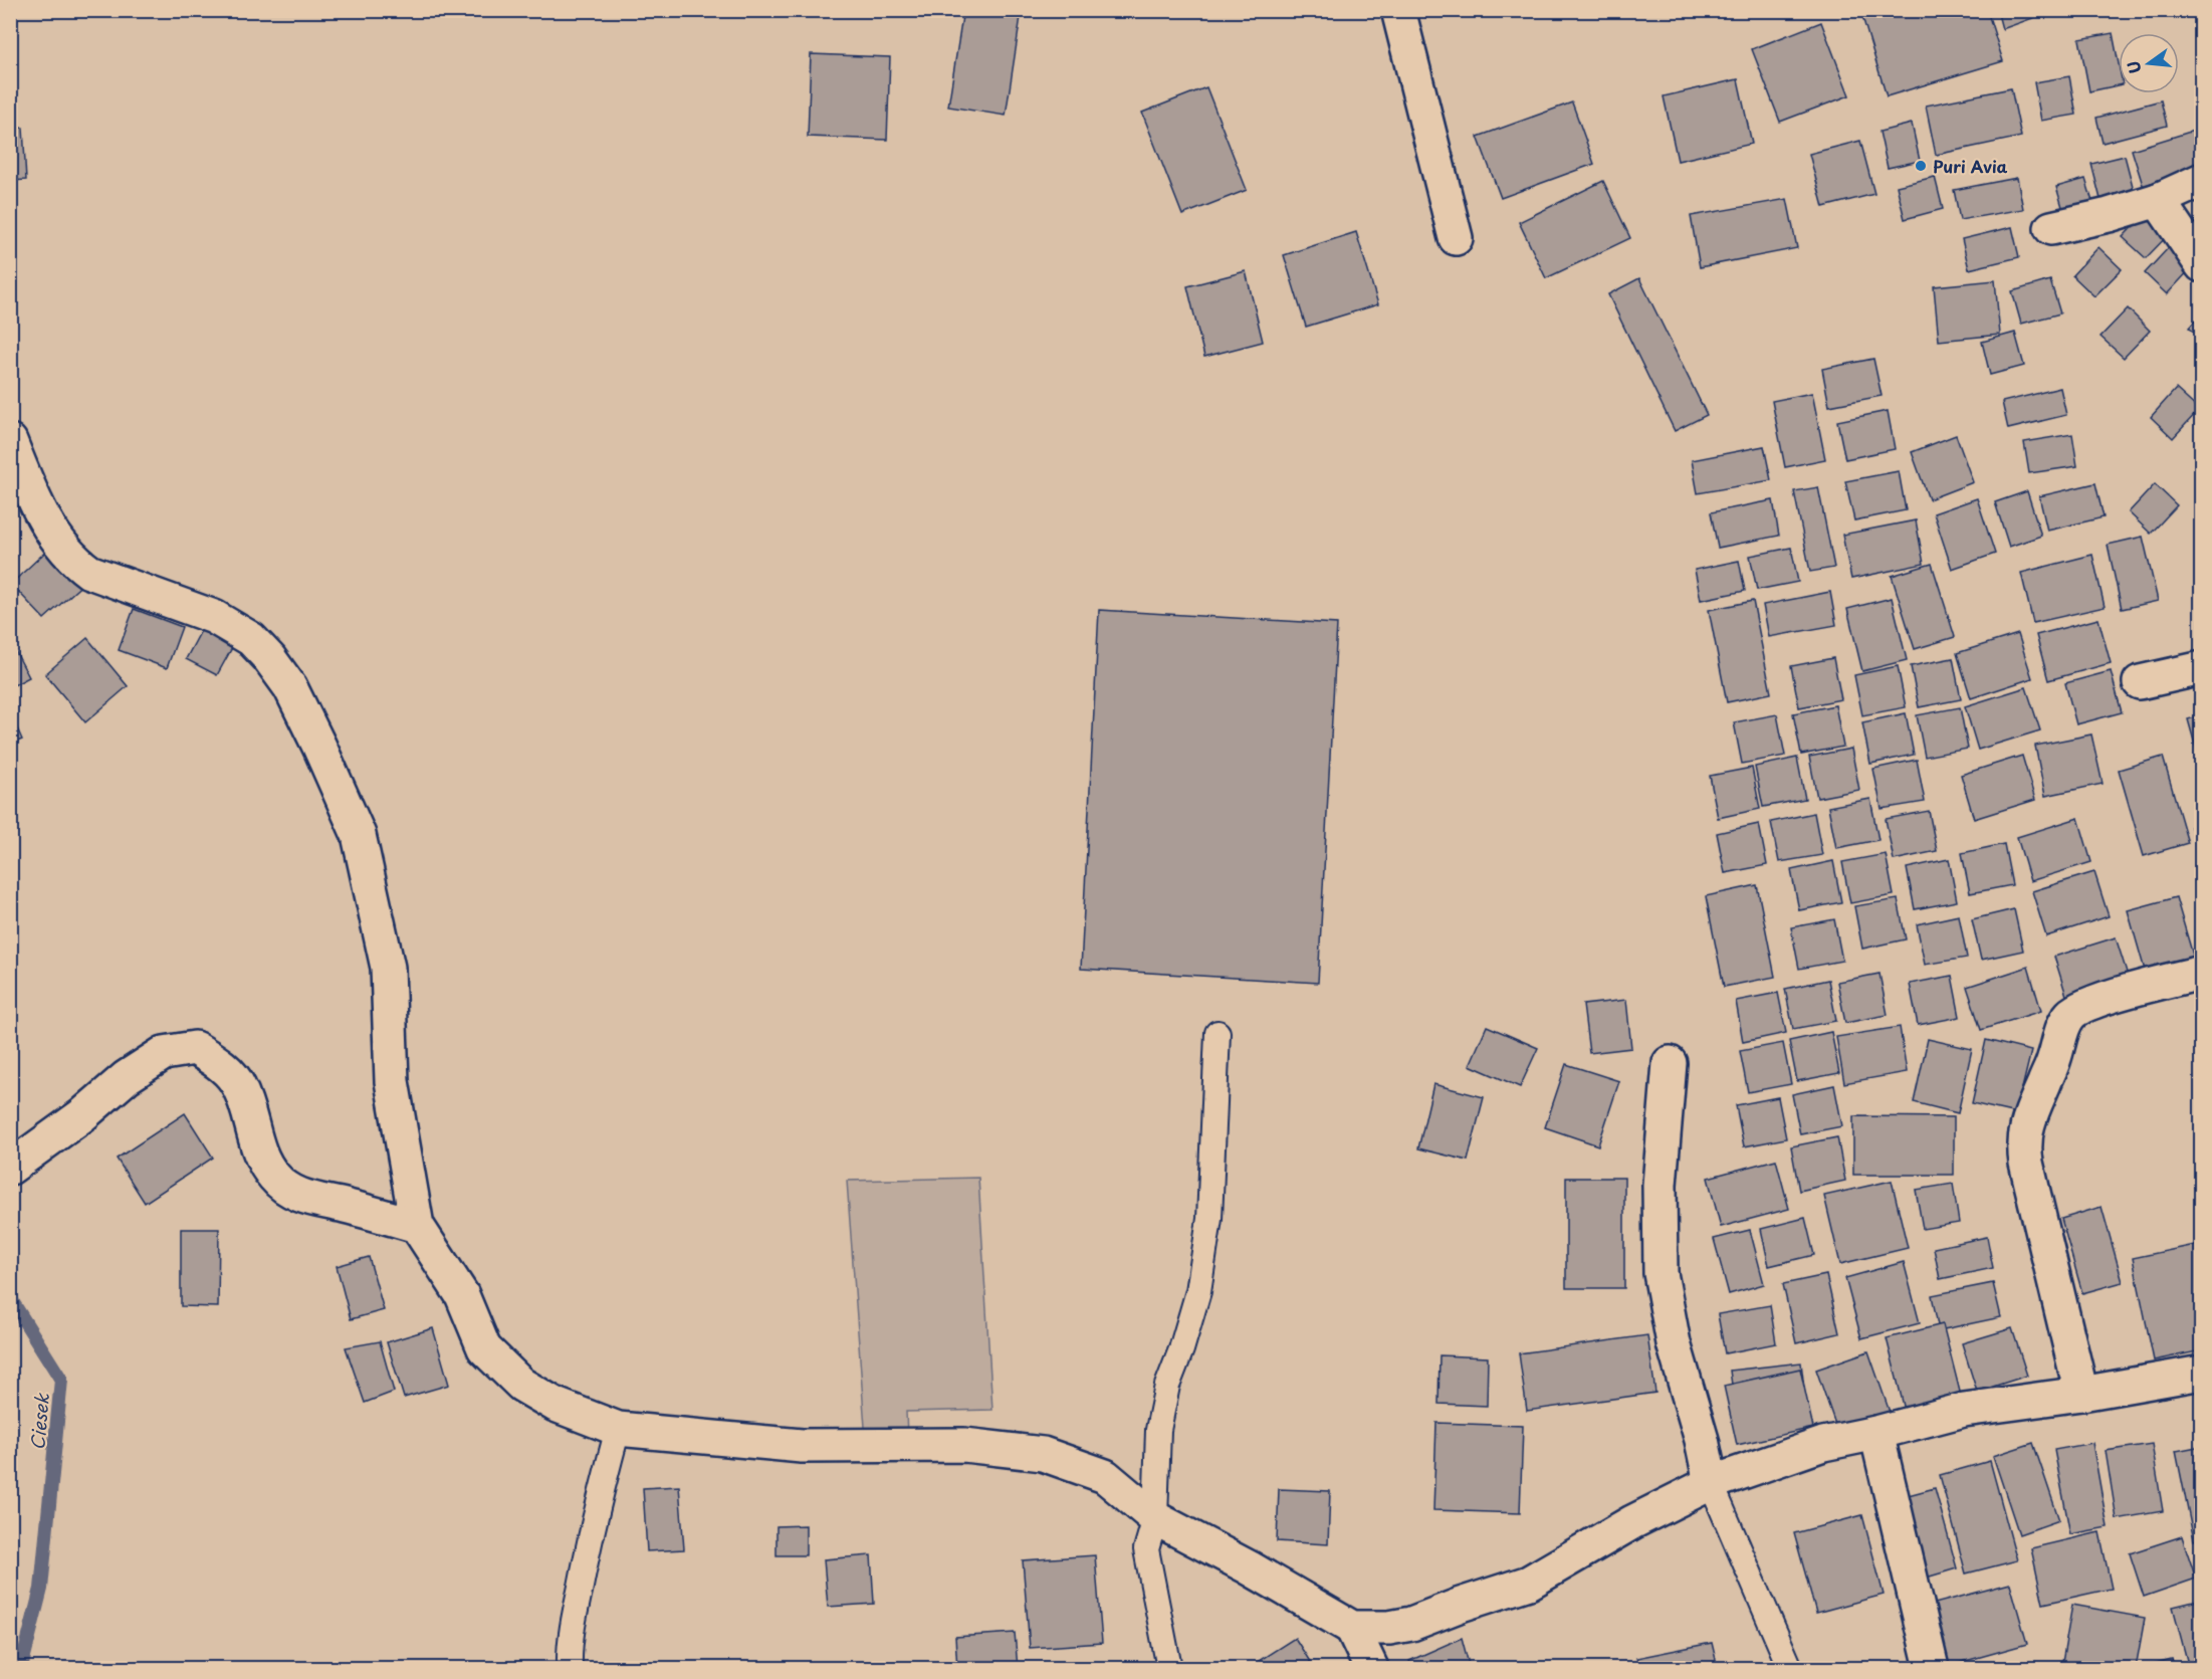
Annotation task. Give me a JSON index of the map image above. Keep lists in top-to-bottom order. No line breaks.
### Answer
{"water":["Ciesek"],"places":["Puri Avia"],"north":"left"}
